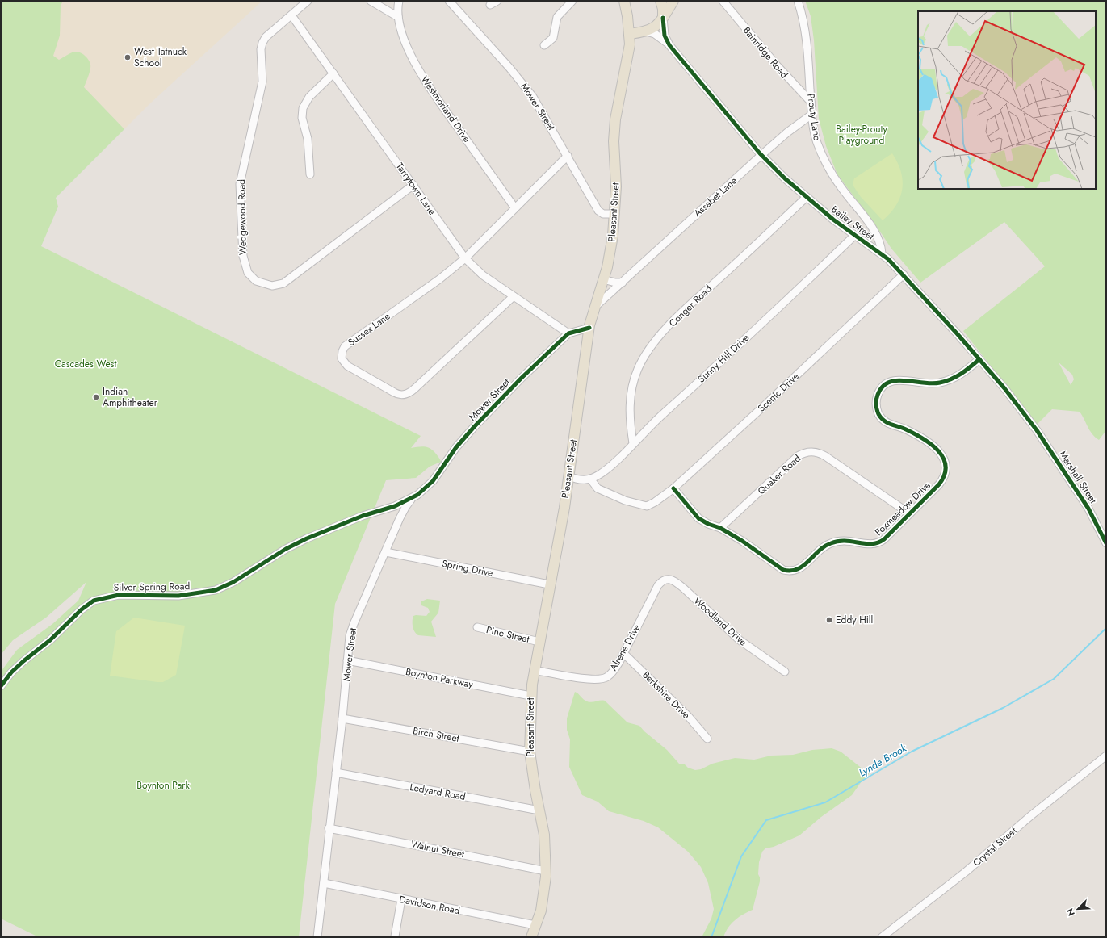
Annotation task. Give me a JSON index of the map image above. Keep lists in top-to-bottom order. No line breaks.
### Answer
{"streets":{"main road":["Pleasant Street","Bailey Street"],"street":["Bainridge Road","Mower Street","Westmorland Drive","Prouty Lane","Tarrytown Lane","Assabet Lane","Wedgewood Road","Conger Road","Sussex Lane","Sunny Hill Drive","Scenic Drive","Quaker Road","Marshall Street","Foxmeadow Drive","Spring Drive","Silver Spring Road","Woodland Drive","Pine Street","Alrene Drive","Boynton Parkway","Berkshire Drive","Birch Street","Ledyard Road","Crystal Street","Walnut Street","Davidson Road"]},"crossings":[["Bainridge Road","Prouty Lane"],["Mower Street","Tarrytown Lane"],["Mower Street","Pleasant Street"],["Mower Street","Sussex Lane"],["Mower Street","Spring Drive"],["Mower Street","Silver Spring Road"],["Mower Street","Boynton Parkway"],["Mower Street","Birch Street"],["Mower Street","Ledyard Road"],["Mower Street","Walnut Street"],["Mower Street","Davidson Road"],["Westmorland Drive","Sussex Lane"],["Prouty Lane","Assabet Lane"],["Prouty Lane","Bailey Street"],["Tarrytown Lane","Wedgewood Road"],["Tarrytown Lane","Sussex Lane"],["Assabet Lane","Pleasant Street"],["Assabet Lane","Bailey Street"],["Pleasant Street","Bailey Street"],["Pleasant Street","Spring Drive"],["Pleasant Street","Pine Street"],["Pleasant Street","Alrene Drive"],["Pleasant Street","Boynton Parkway"],["Pleasant Street","Birch Street"],["Pleasant Street","Ledyard Road"],["Pleasant Street","Walnut Street"],["Pleasant Street","Davidson Road"],["Bailey Street","Conger Road"],["Bailey Street","Sunny Hill Drive"],["Bailey Street","Scenic Drive"],["Bailey Street","Marshall Street"],["Bailey Street","Foxmeadow Drive"],["Conger Road","Sunny Hill Drive"],["Sunny Hill Drive","Scenic Drive"],["Scenic Drive","Foxmeadow Drive"],["Quaker Road","Foxmeadow Drive"],["Woodland Drive","Alrene Drive"],["Alrene Drive","Berkshire Drive"]],"water":["Lynde Brook"],"parks":["Bailey-Prouty Playground","Cascades West","Boynton Park"],"places":["West Tatnuck School","Indian Amphitheater","Eddy Hill"],"north":"bottom left"}
